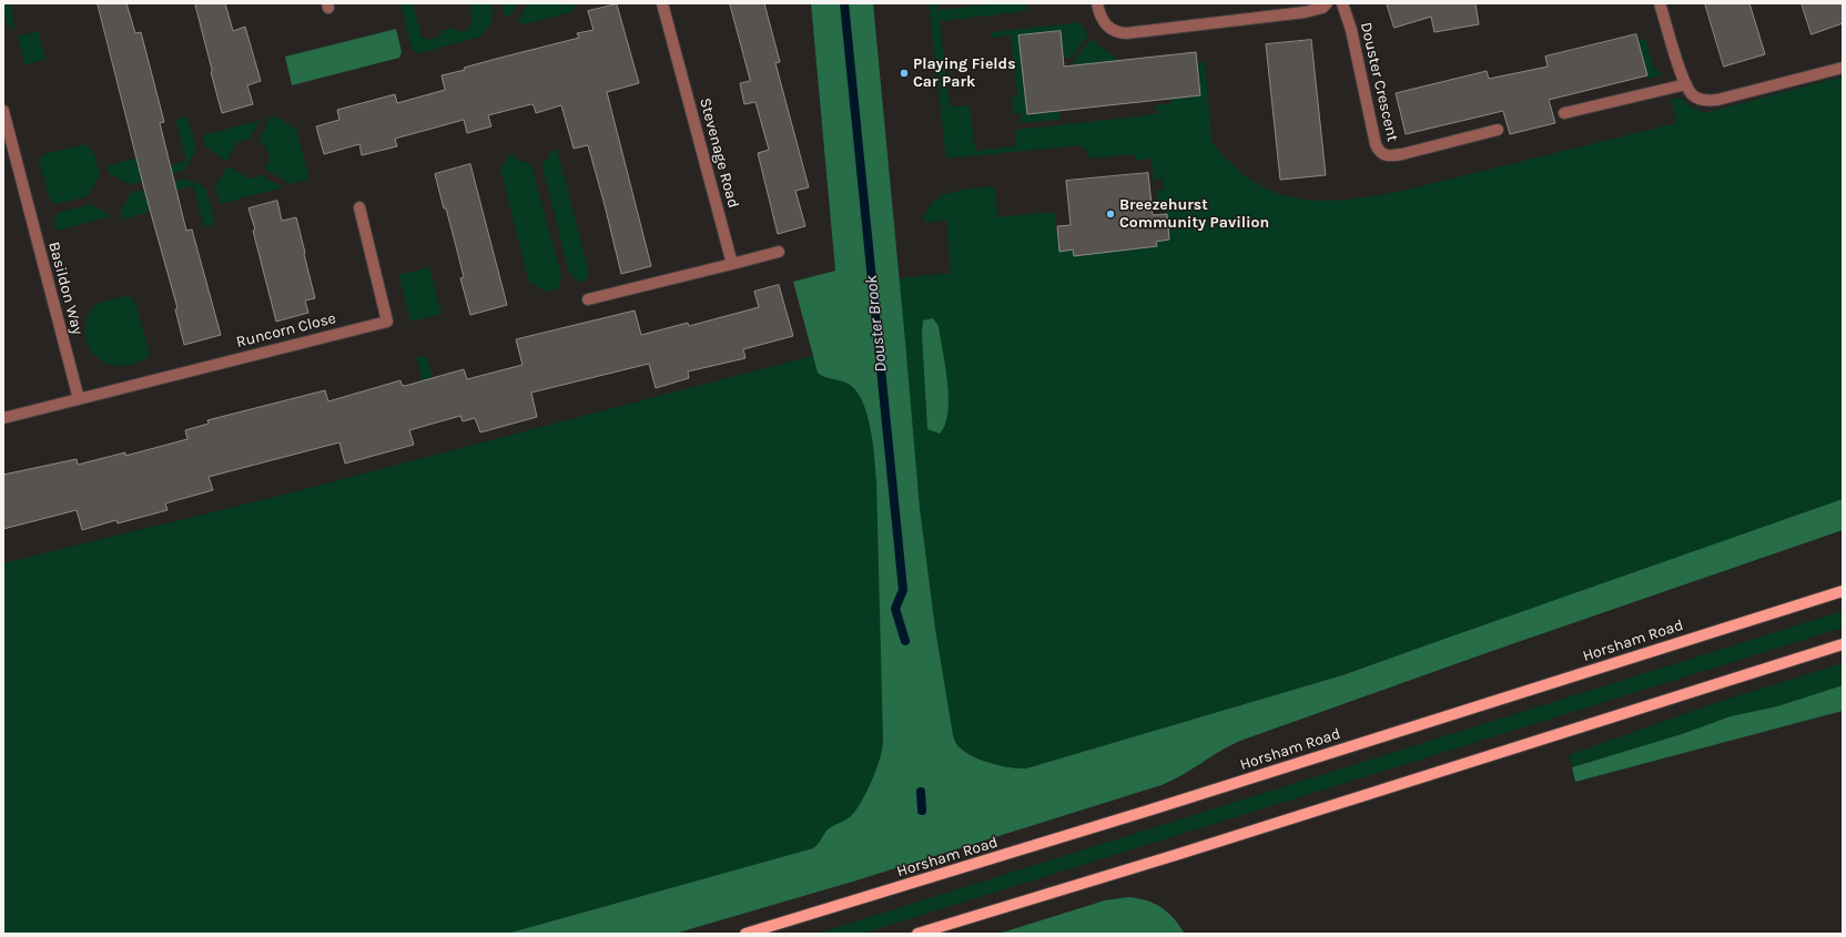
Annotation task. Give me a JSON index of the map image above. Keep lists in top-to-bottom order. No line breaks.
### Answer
{"streets":{"main road":["Horsham Road"],"street":["Douster Crescent","Stevenage Road","Basildon Way","Runcorn Close"]},"crossings":[["Basildon Way","Runcorn Close"]],"water":["Douster Brook"],"places":["Playing Fields Car Park","Breezehurst Community Pavilion"]}
